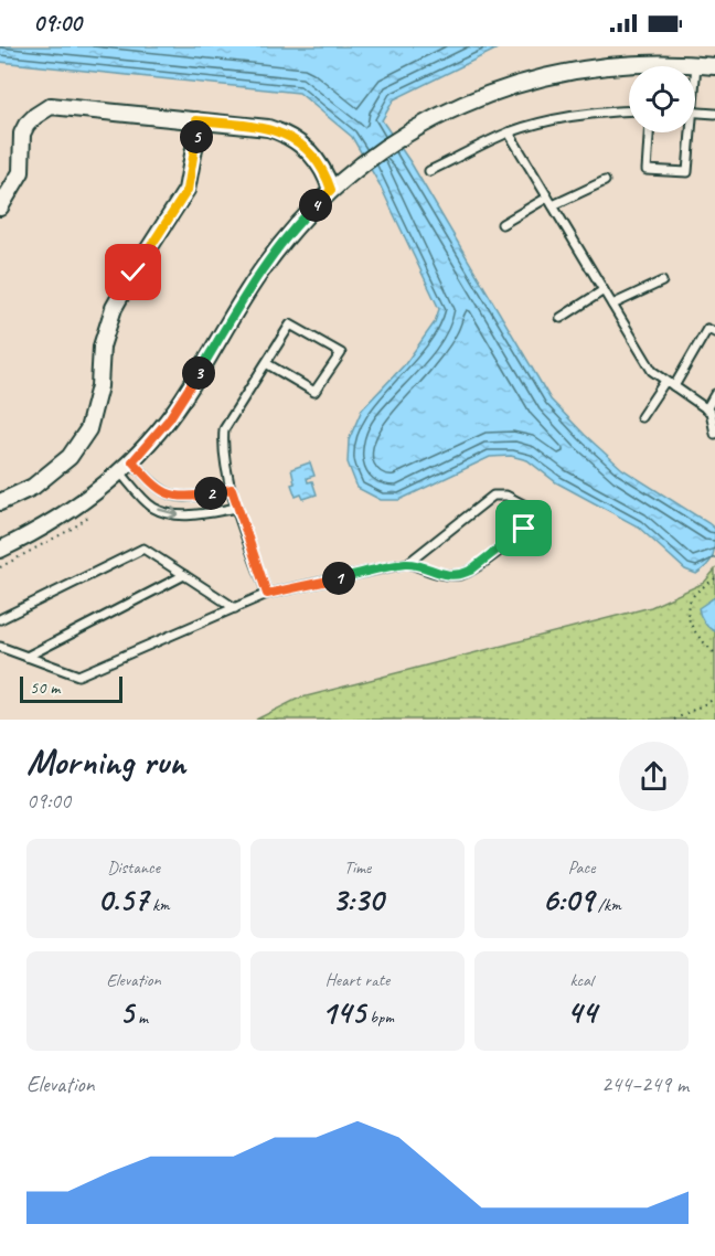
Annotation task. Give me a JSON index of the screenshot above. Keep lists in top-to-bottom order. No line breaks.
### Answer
{"scale_bar":"50 m","page":{"status":"09:00","pins":["5","4","3","2","1"],"scale":"50 m","heading":["Morning run","09:00"],"stats":[["Distance","0.57 km"],["Time","3:30"],["Pace","6:09 /km"],["Elevation","5 m"],["Heart rate","145 bpm"],["kcal","44"]],"chart":["Elevation","244–249 m"]}}
